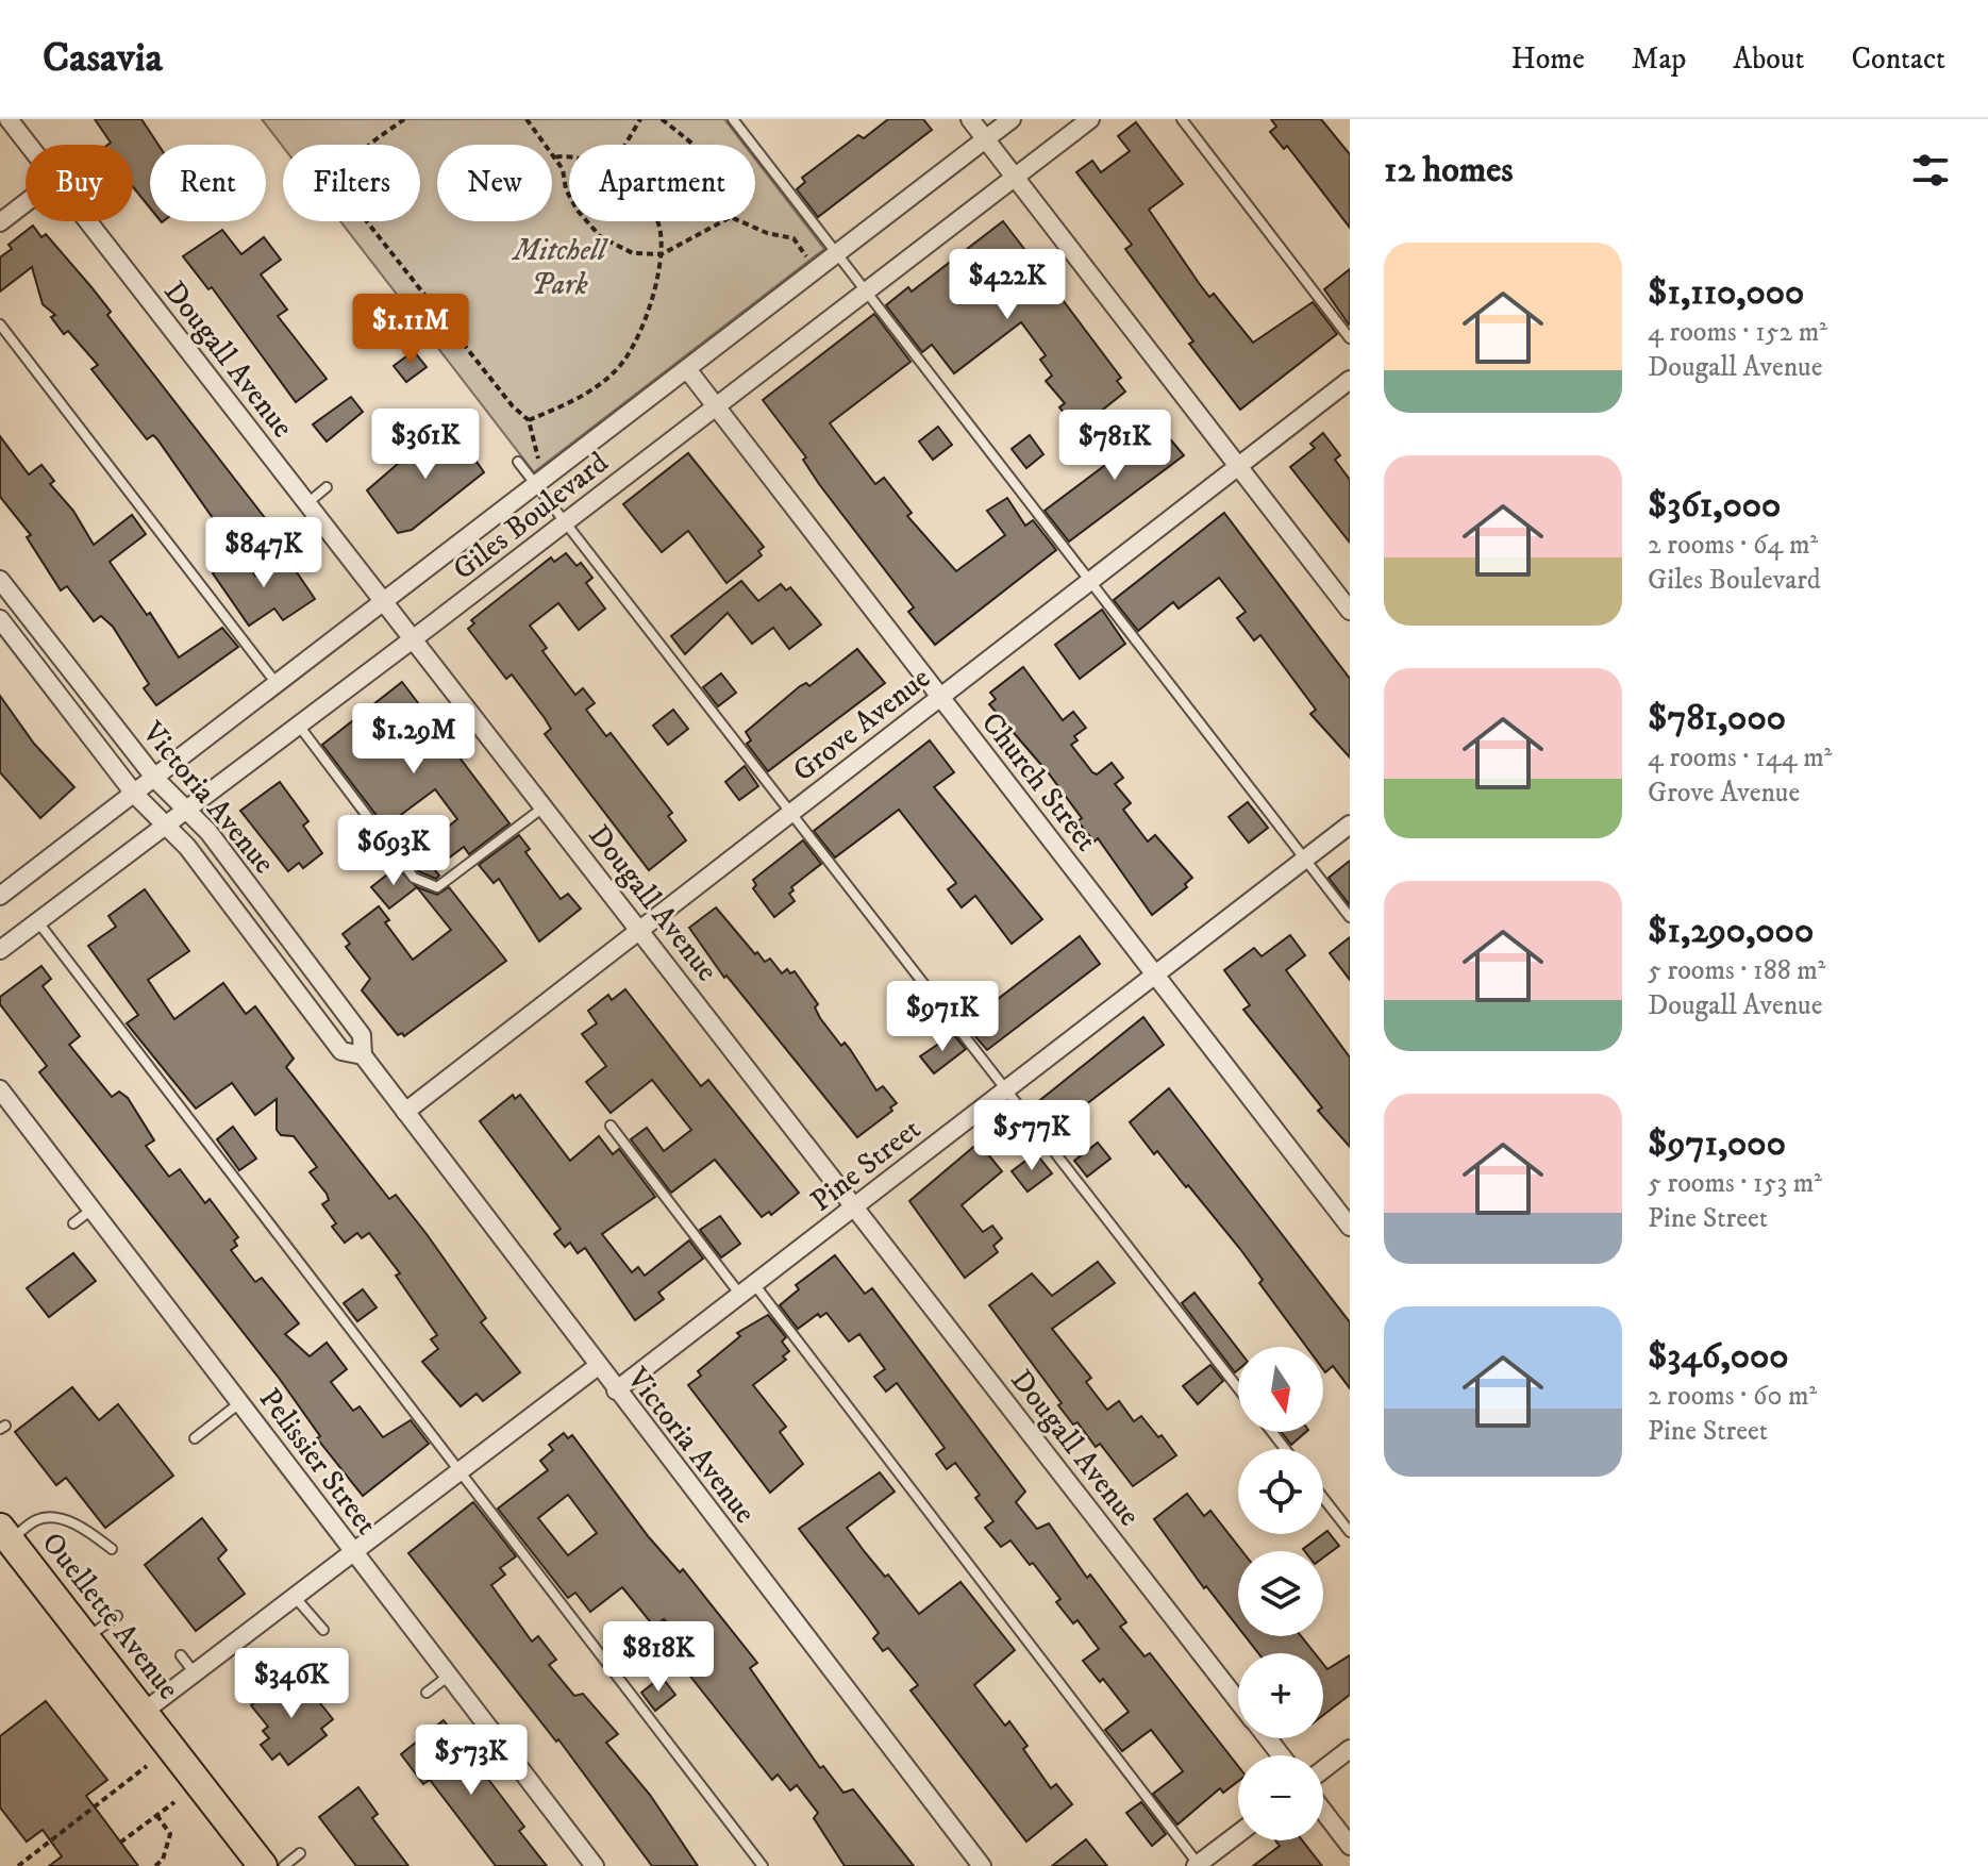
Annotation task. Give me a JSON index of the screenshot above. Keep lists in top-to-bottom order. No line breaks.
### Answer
{"streets":{"main road":["Ouellette Avenue"],"street":["Dougall Avenue","Giles Boulevard","Grove Avenue","Church Street","Victoria Avenue","Pine Street","Pelissier Street"]},"crossings":[["Dougall Avenue","Giles Boulevard"],["Dougall Avenue","Grove Avenue"],["Dougall Avenue","Pine Street"],["Giles Boulevard","Church Street"],["Giles Boulevard","Victoria Avenue"],["Grove Avenue","Church Street"],["Grove Avenue","Victoria Avenue"],["Church Street","Pine Street"],["Victoria Avenue","Pine Street"]],"parks":["Mitchell Park"],"north":"bottom","page":{"header":"Casavia","nav":["Home","Map","About","Contact"],"heading":"12 homes","chip":["Buy","Rent","Filters","New","Apartment"],"list":[{"name":"$1,110,000","note":"4 rooms · 152 m² · Dougall Avenue"},{"name":"$361,000","note":"2 rooms · 64 m² · Giles Boulevard"},{"name":"$781,000","note":"4 rooms · 144 m² · Grove Avenue"},{"name":"$1,290,000","note":"5 rooms · 188 m² · Dougall Avenue"},{"name":"$971,000","note":"5 rooms · 153 m² · Pine Street"},{"name":"$346,000","note":"2 rooms · 60 m² · Pine Street"}],"price":["$422K","$1.11M","$361K","$781K","$847K","$1.29M","$693K","$971K","$577K","$818K","$346K","$573K"],"map_buttons":["+","−"]}}
